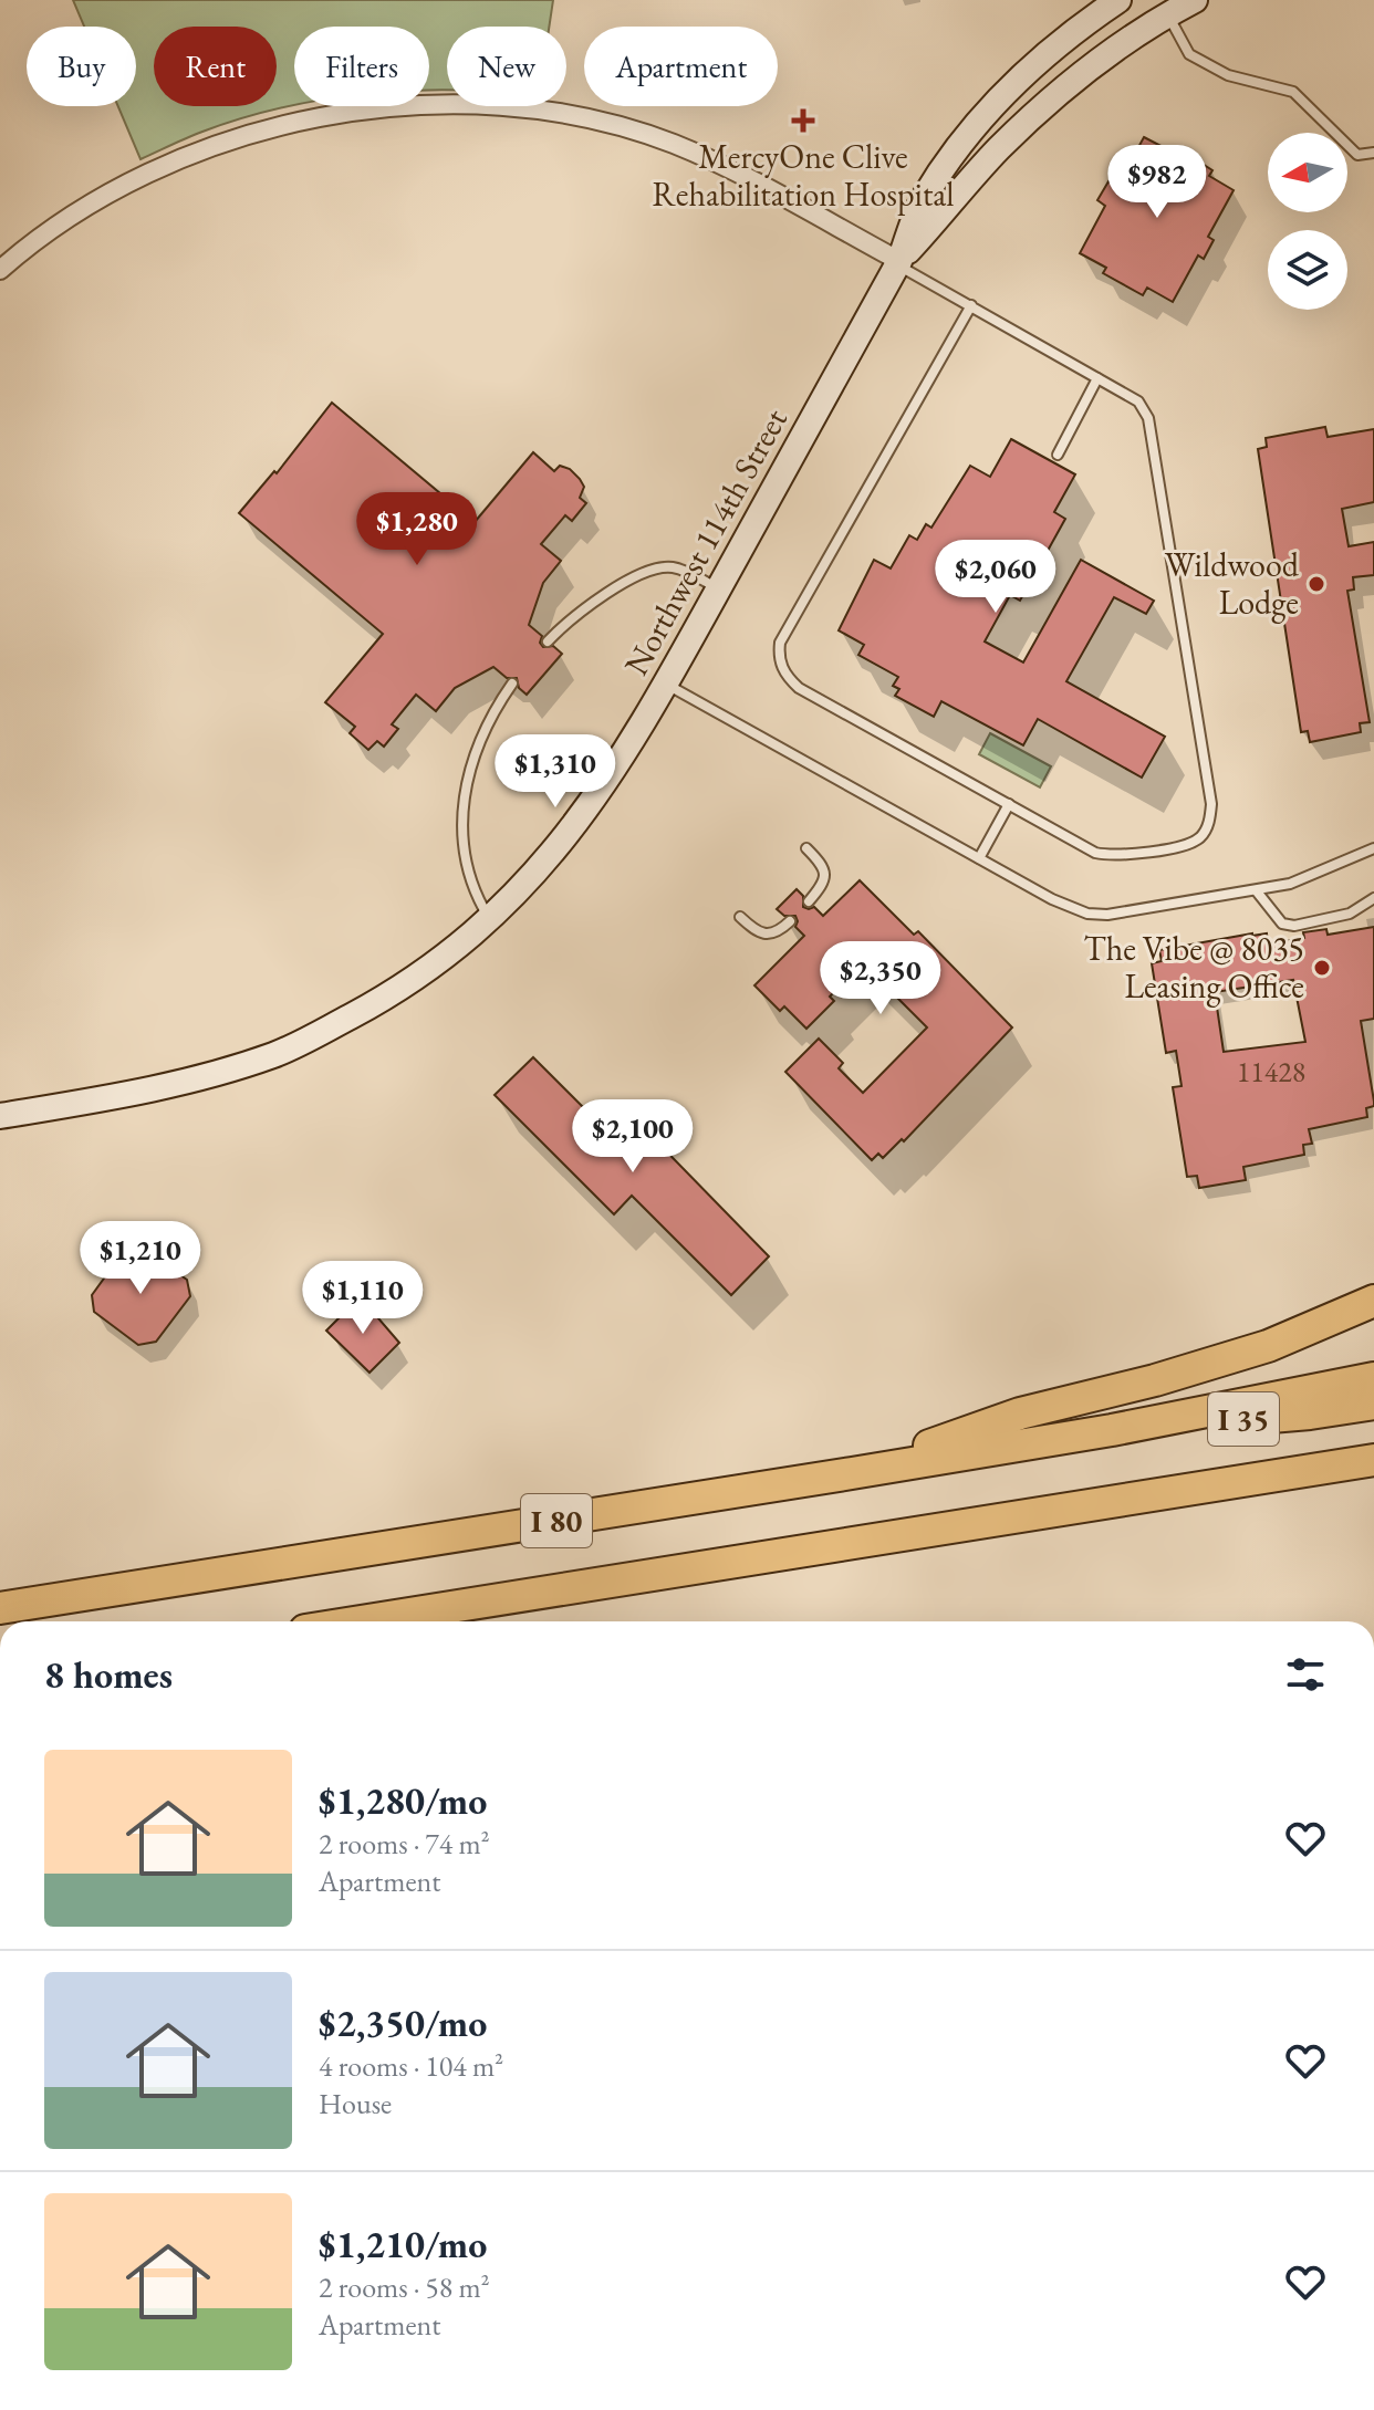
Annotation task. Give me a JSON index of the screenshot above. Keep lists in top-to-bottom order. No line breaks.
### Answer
{"streets":{"highway":["I 35","I 80"],"street":["Northwest 114th Street"]},"crossings":[["I 35","I 80"]],"places":{"health":["MercyOne Clive Rehabilitation Hospital"],"other":["Wildwood Lodge","The Vibe @ 8035 Leasing Office"]},"house_numbers":["11428"],"north":"left","page":{"chip":["Buy","Rent","Filters","New","Apartment"],"price":["$982","$1,280","$2,060","$1,310","$2,350","$2,100","$1,210","$1,110"],"heading":"8 homes","list":[{"name":"$1,280/mo","note":"2 rooms · 74 m² · Apartment"},{"name":"$2,350/mo","note":"4 rooms · 104 m² · House"},{"name":"$1,210/mo","note":"2 rooms · 58 m² · Apartment"}]}}
